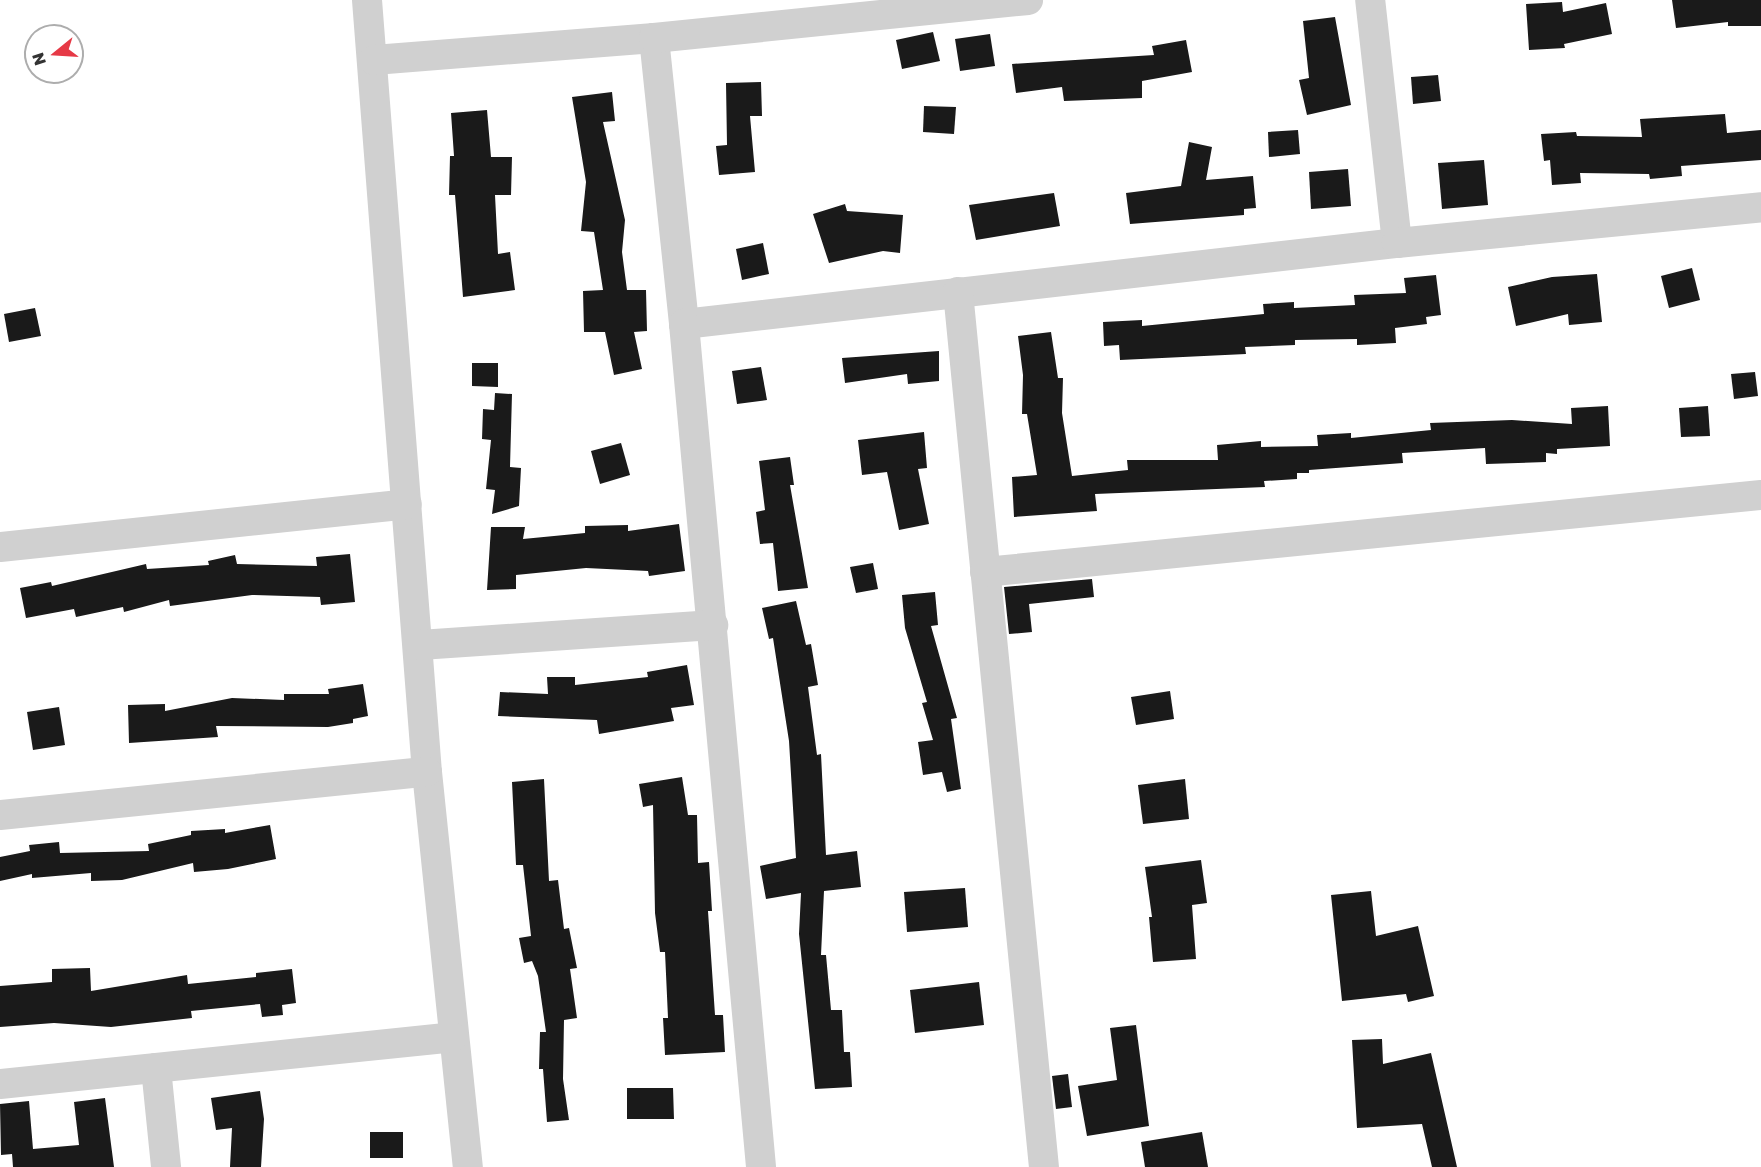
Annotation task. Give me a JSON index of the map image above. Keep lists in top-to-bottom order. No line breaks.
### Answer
{"north":"left"}
